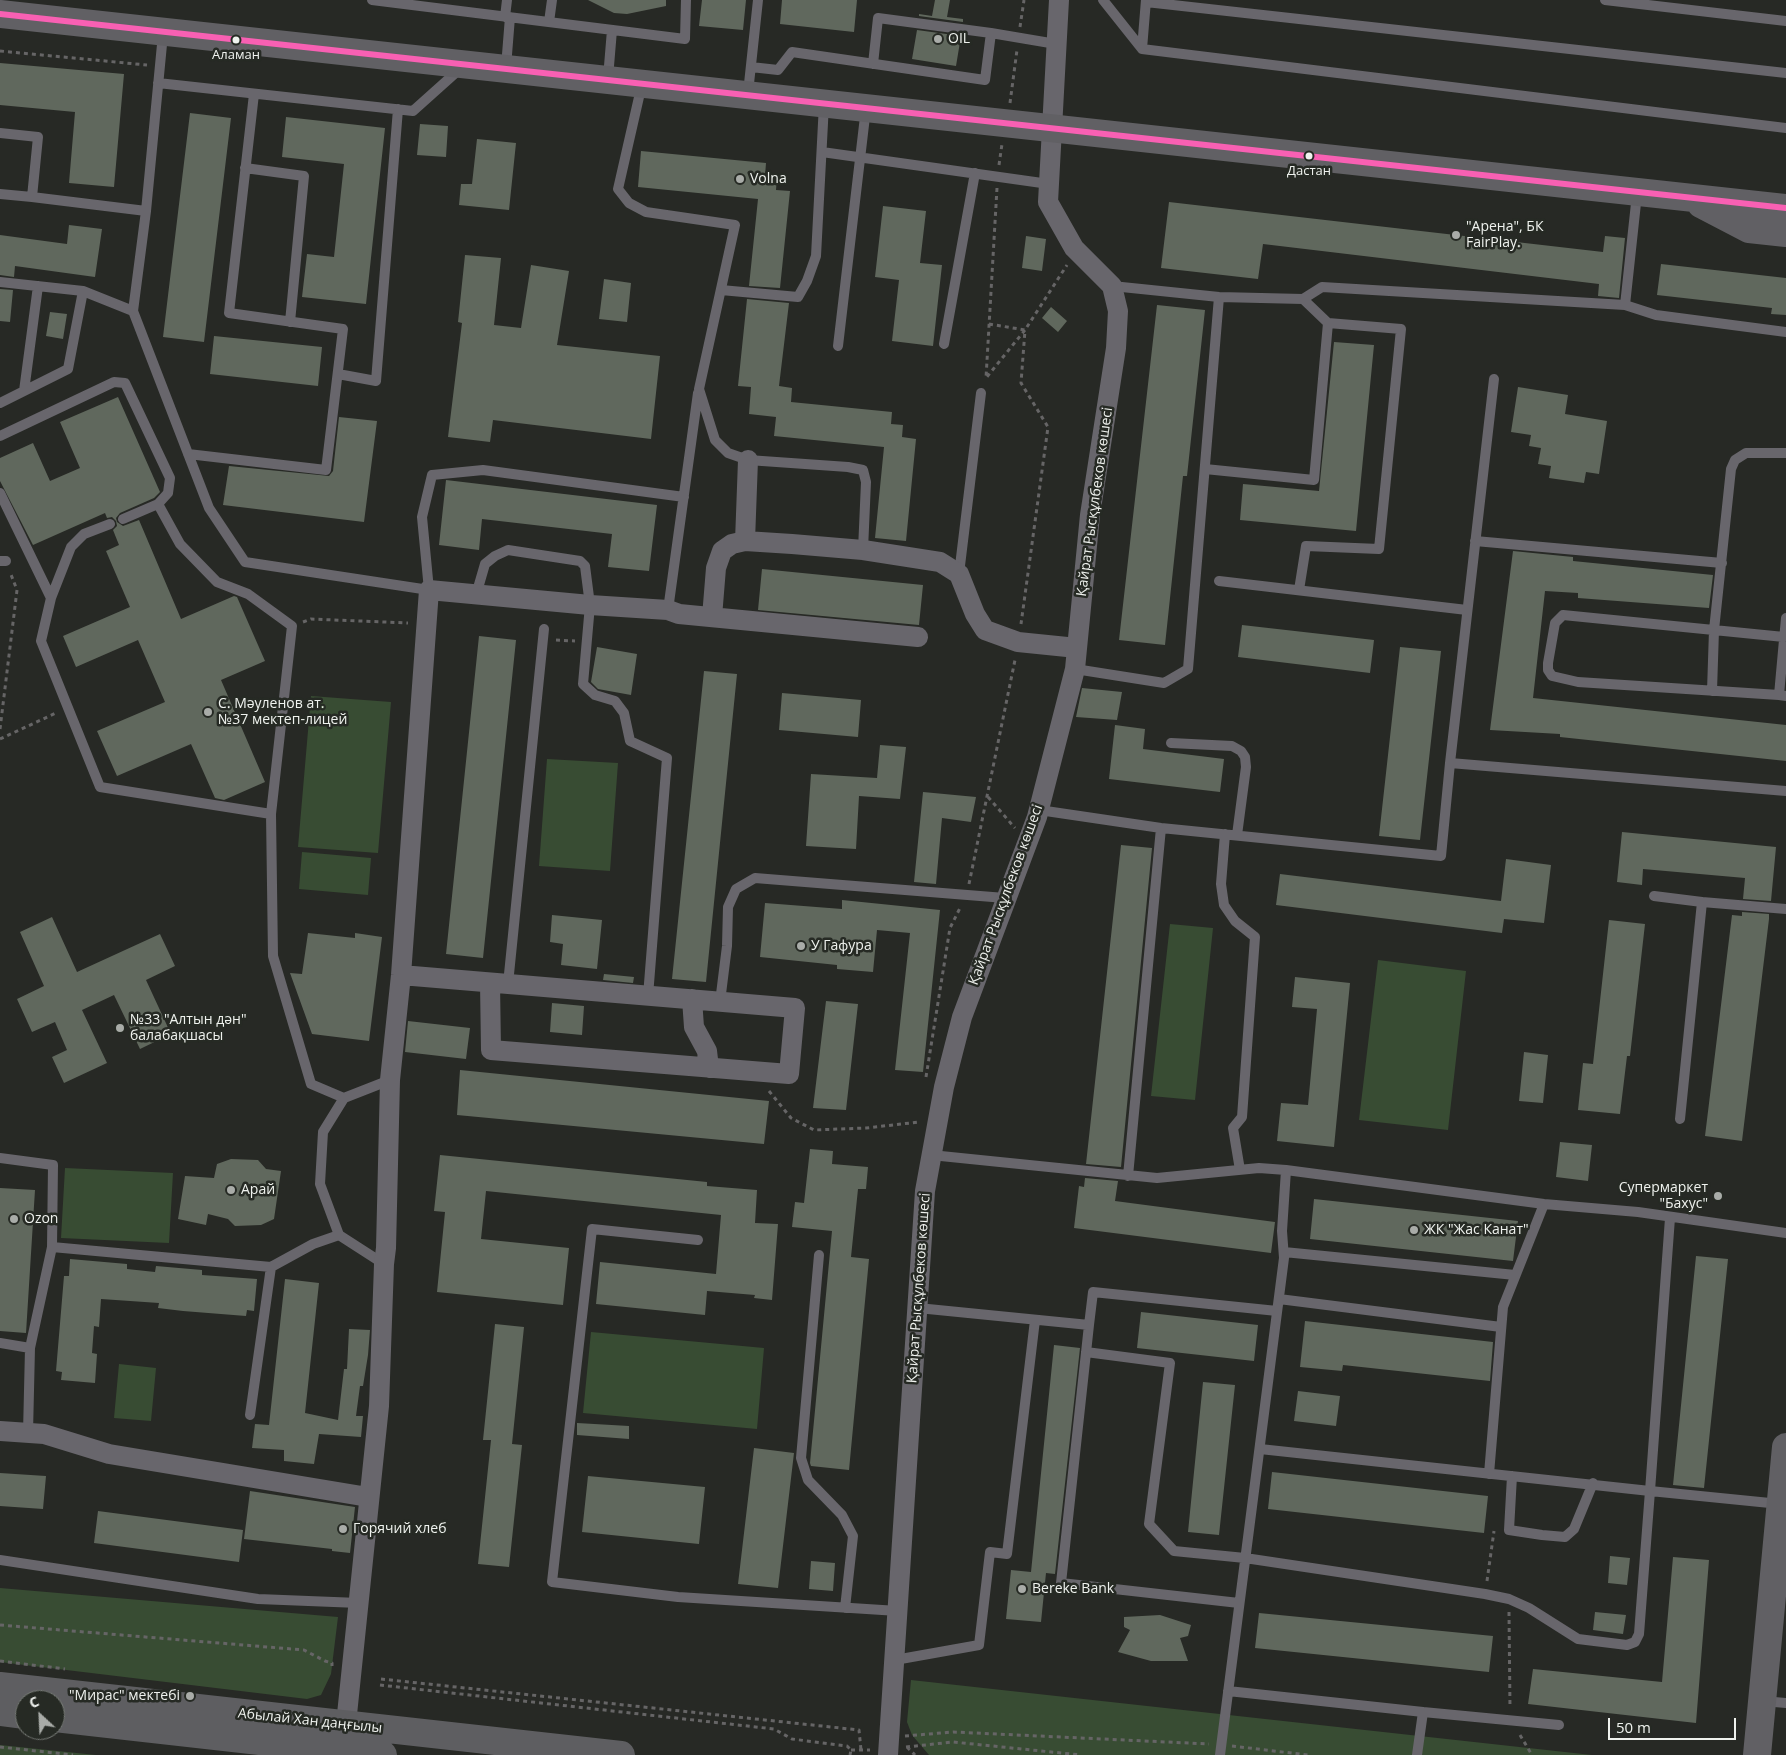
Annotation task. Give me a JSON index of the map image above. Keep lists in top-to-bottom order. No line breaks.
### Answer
{"streets":{"main road":["Абылай Хан даңғылы"],"street":["Қайрат Рысқұлбеков көшесі"]},"places":["OIL","Аламан","Дастан","Volna","\"Арена\", БК FairPlay.","С. Мәуленов ат. №37 мектеп-лицей","У Гафура","№33 \"Алтын дән\" балабақшасы","Арай","Супермаркет \"Бахус\"","Ozon","ЖК \"Жас Канат\"","Горячий хлеб","Bereke Bank","\"Мирас\" мектебі"],"scale_bar":"50 m","north":"top left"}
